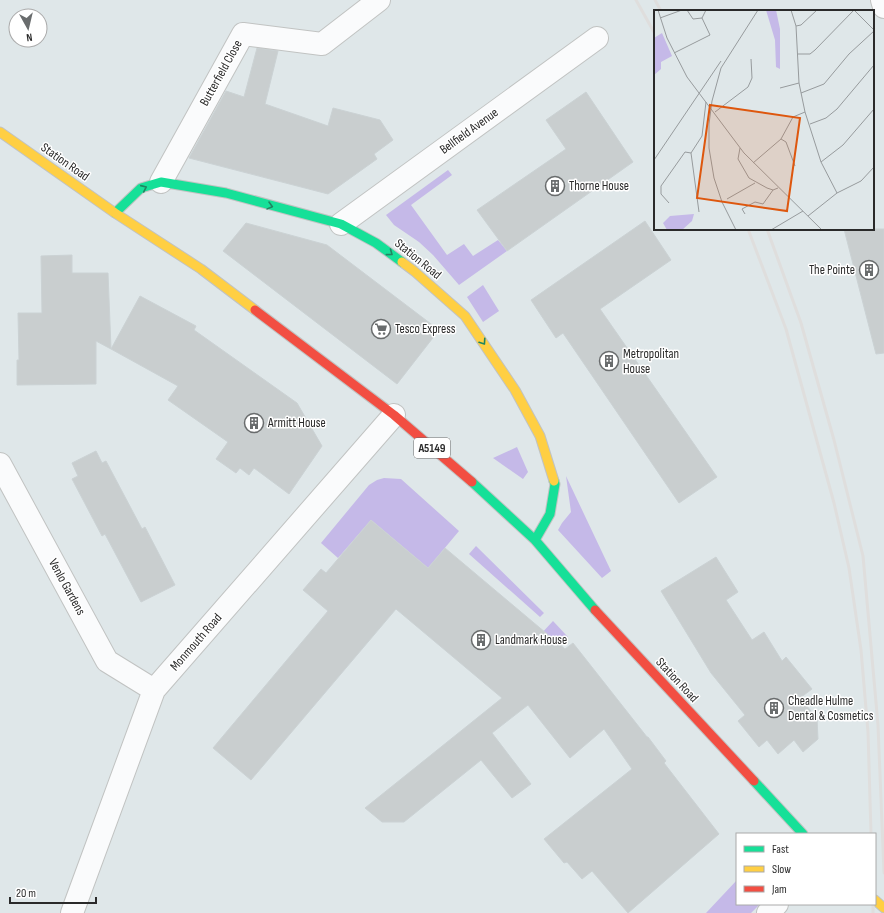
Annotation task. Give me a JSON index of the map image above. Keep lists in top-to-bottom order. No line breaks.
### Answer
{"streets":{"main road":["Station Road","A5149"],"street":["Butterfield Close","Bellfield Avenue","Venlo Gardens","Monmouth Road"]},"crossings":[["Butterfield Close","Station Road"],["Bellfield Avenue","Station Road"],["Station Road","Monmouth Road"],["Venlo Gardens","Monmouth Road"]],"places":{"building":["Thorne House","The Pointe","Metropolitan House","Armitt House","Landmark House","Cheadle Hulme Dental & Cosmetics"],"supermarket":["Tesco Express"]},"legend":["Fast","Slow","Jam"],"scale_bar":"20 m","north":"bottom"}
